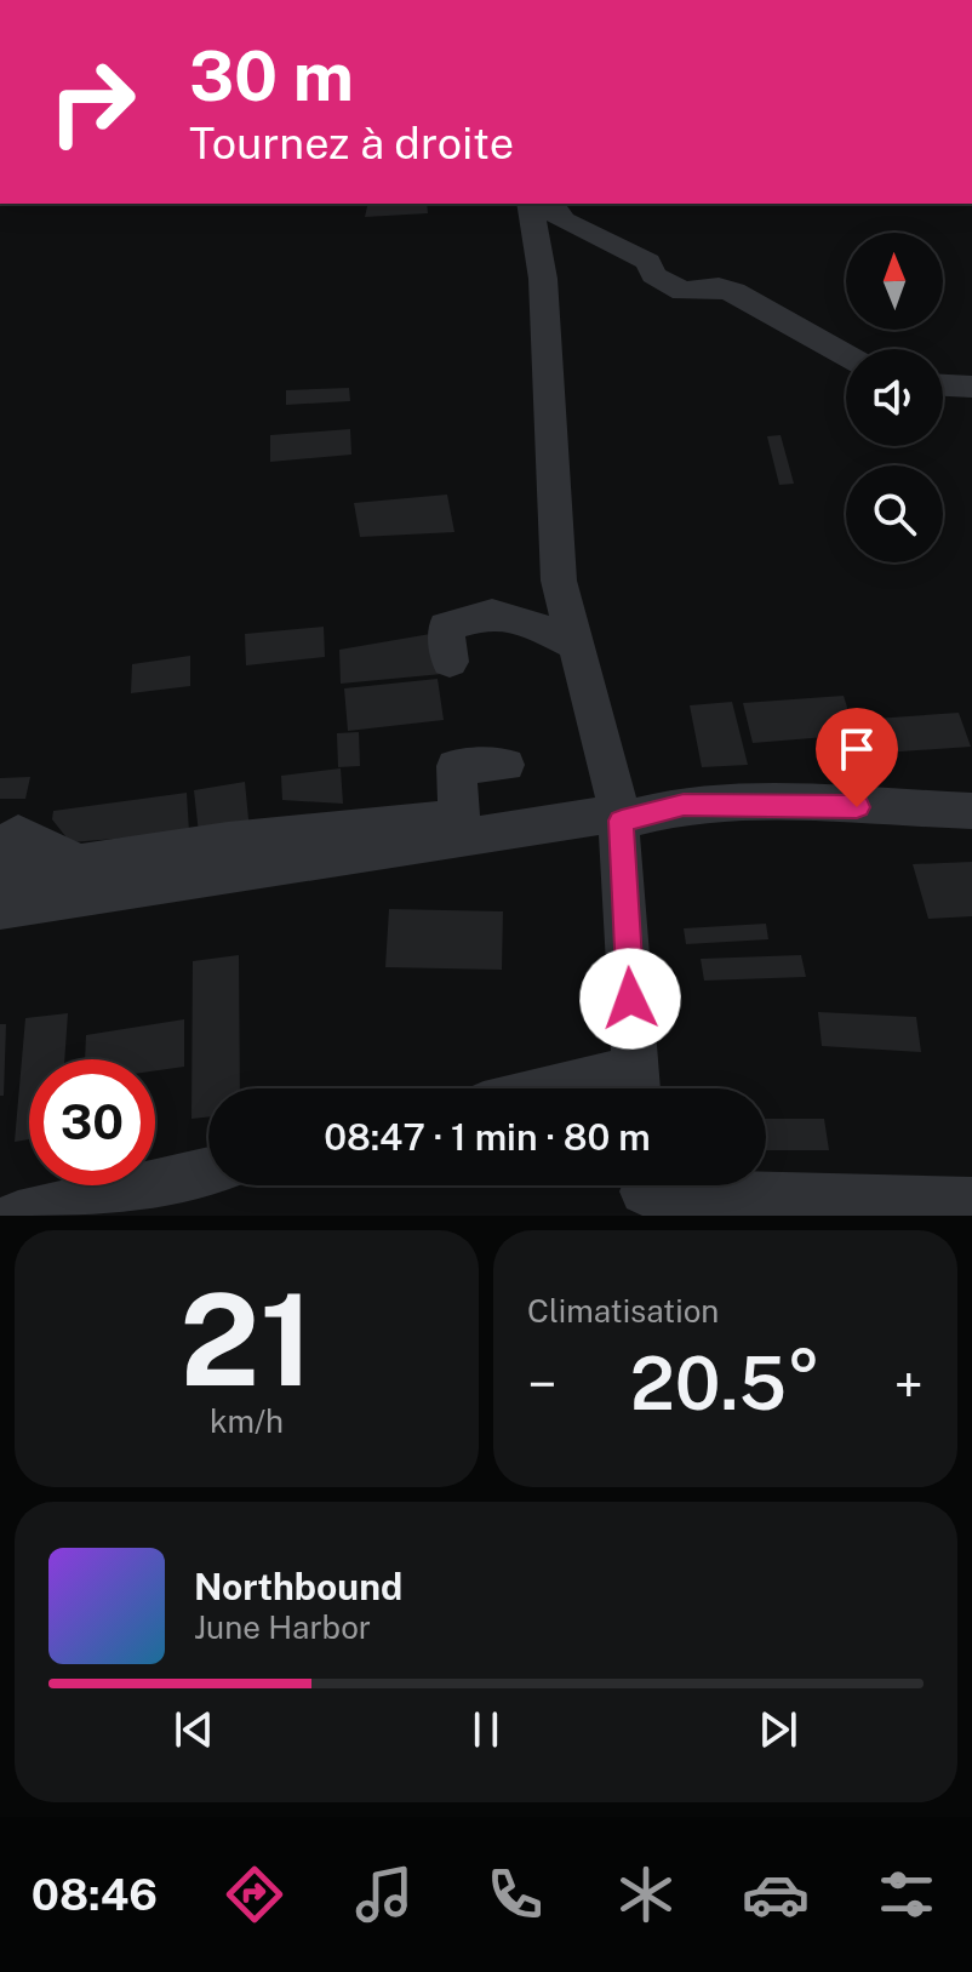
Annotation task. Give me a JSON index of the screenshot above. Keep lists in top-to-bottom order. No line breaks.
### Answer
{"north":"top","page":{"turn":["30 m","Tournez à droite"],"limit":"30","trip":"08:47 · 1 min · 80 m","tile":[["21","km/h"],"Climatisation"],"heat":["−","20.5°","+"],"song":["Northbound","June Harbor"],"tabs":"08:46"}}
